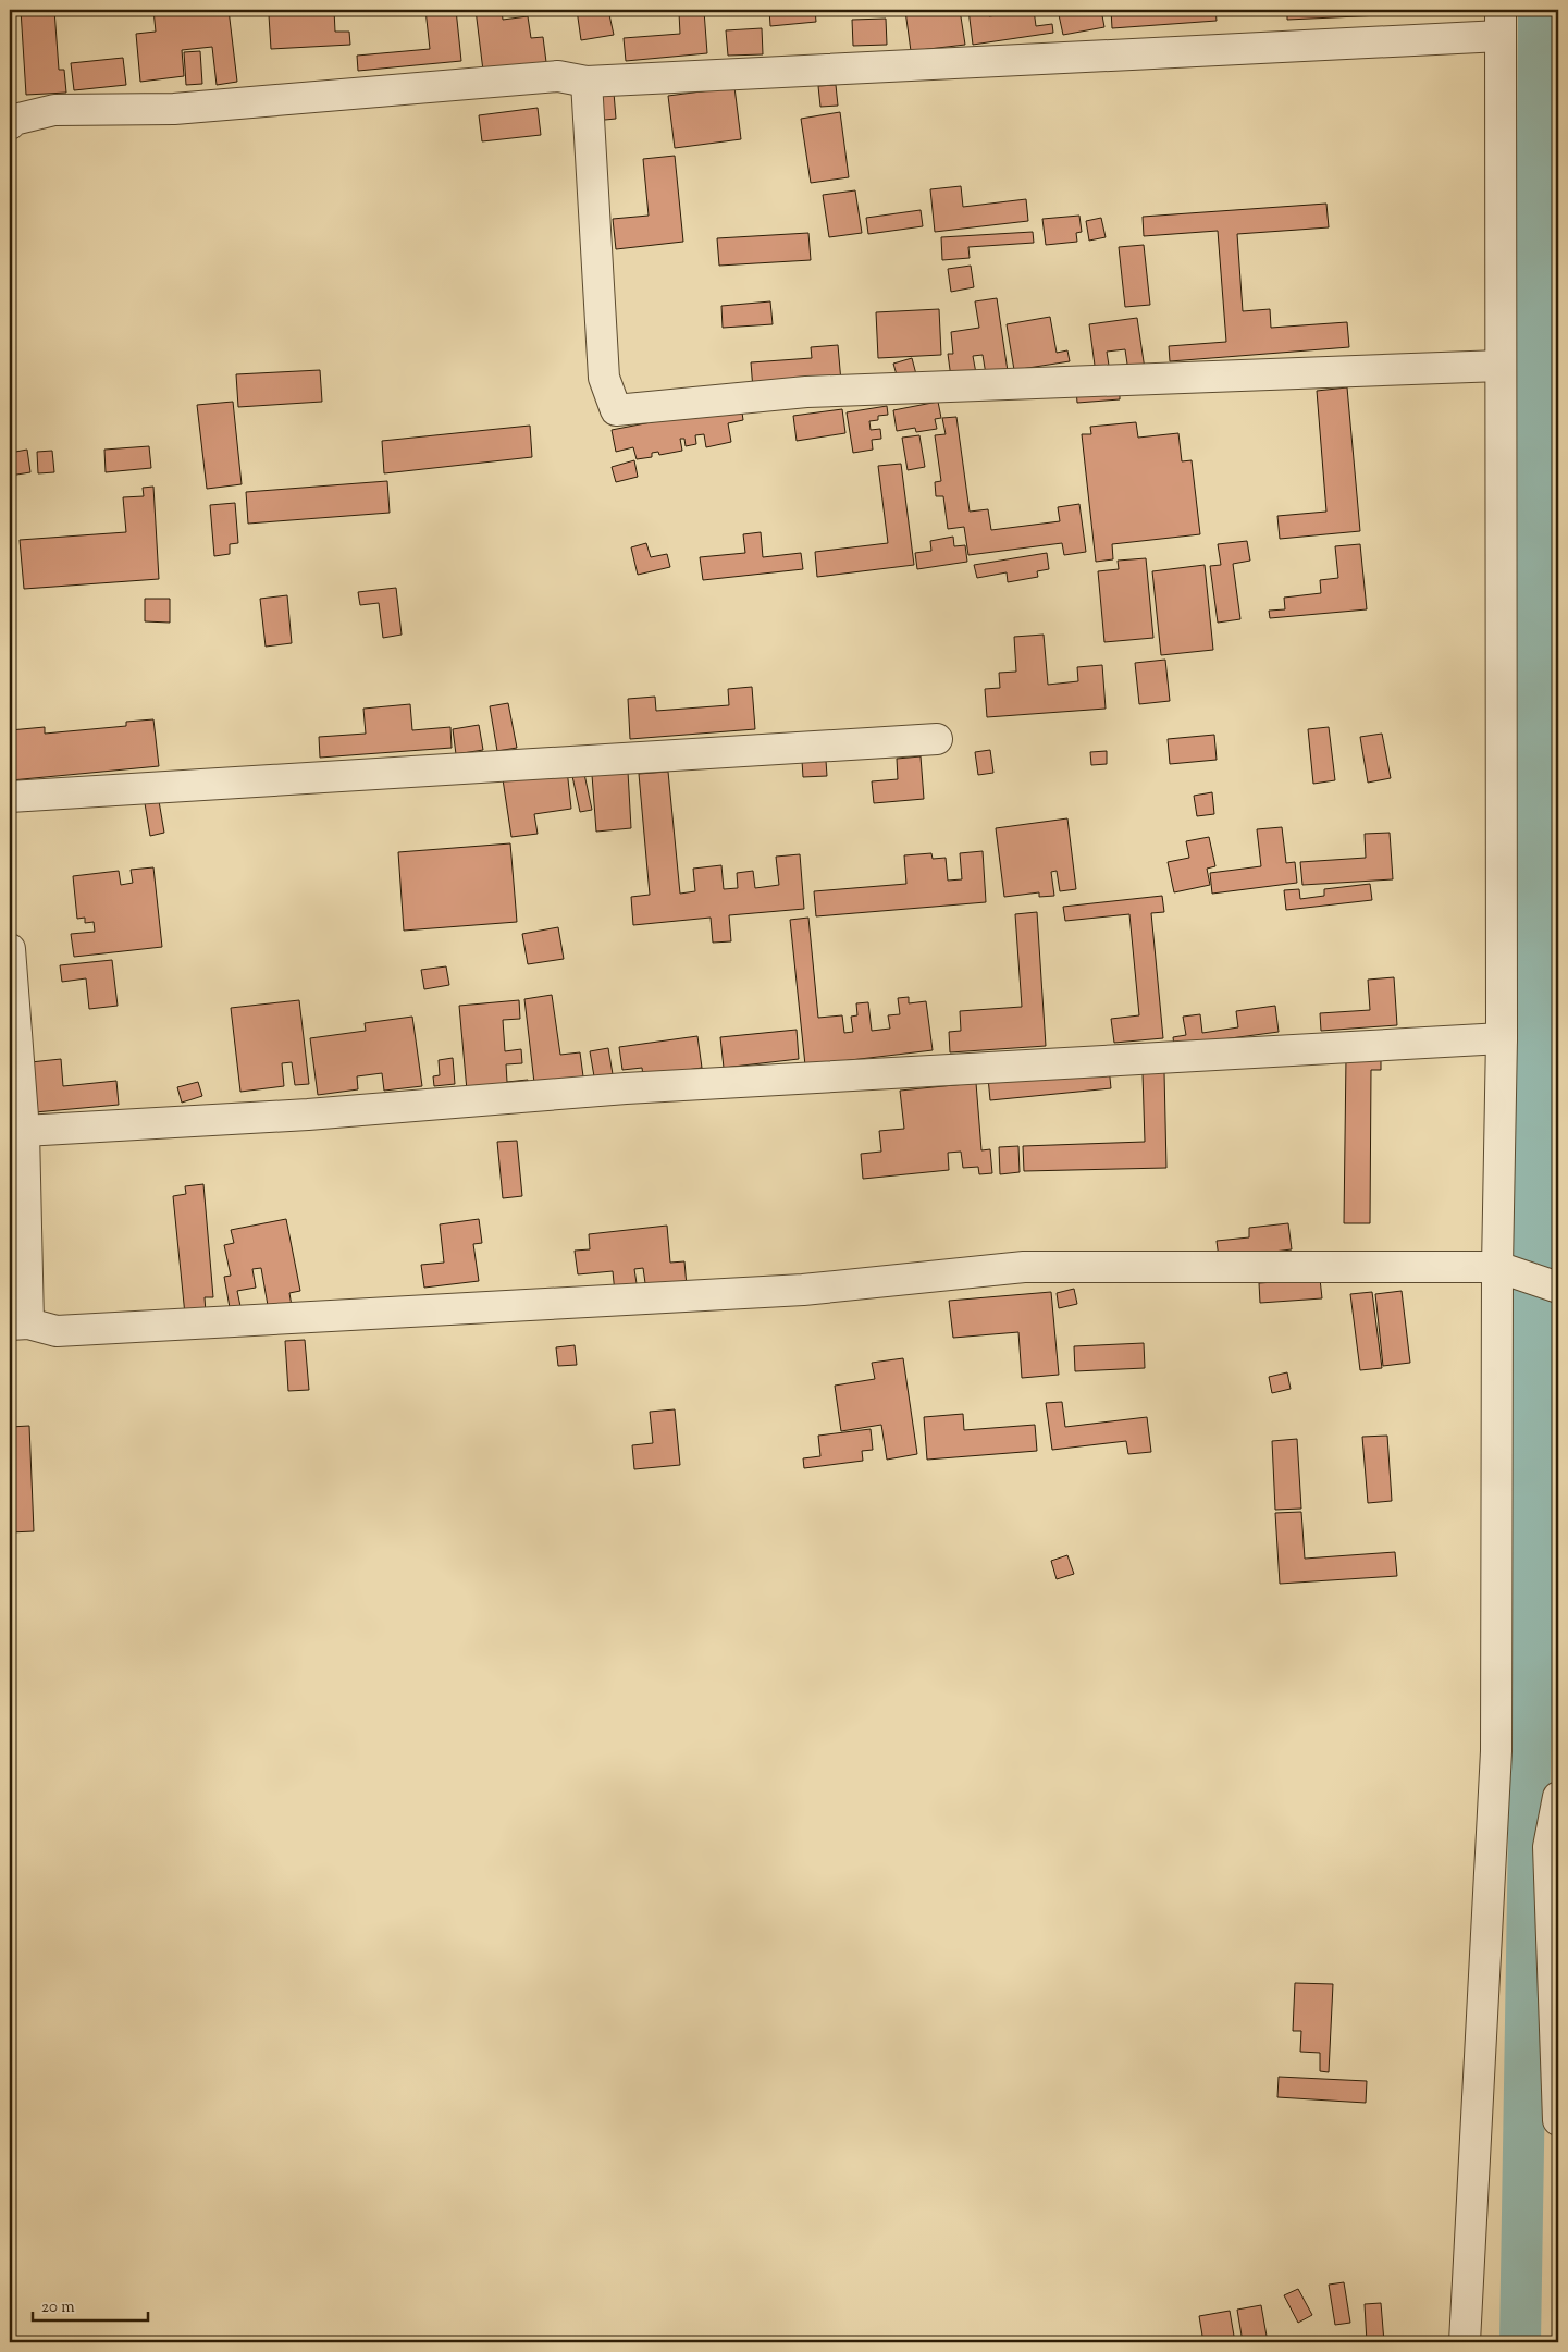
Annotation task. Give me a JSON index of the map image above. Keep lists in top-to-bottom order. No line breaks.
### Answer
{"scale_bar":"20 m"}
